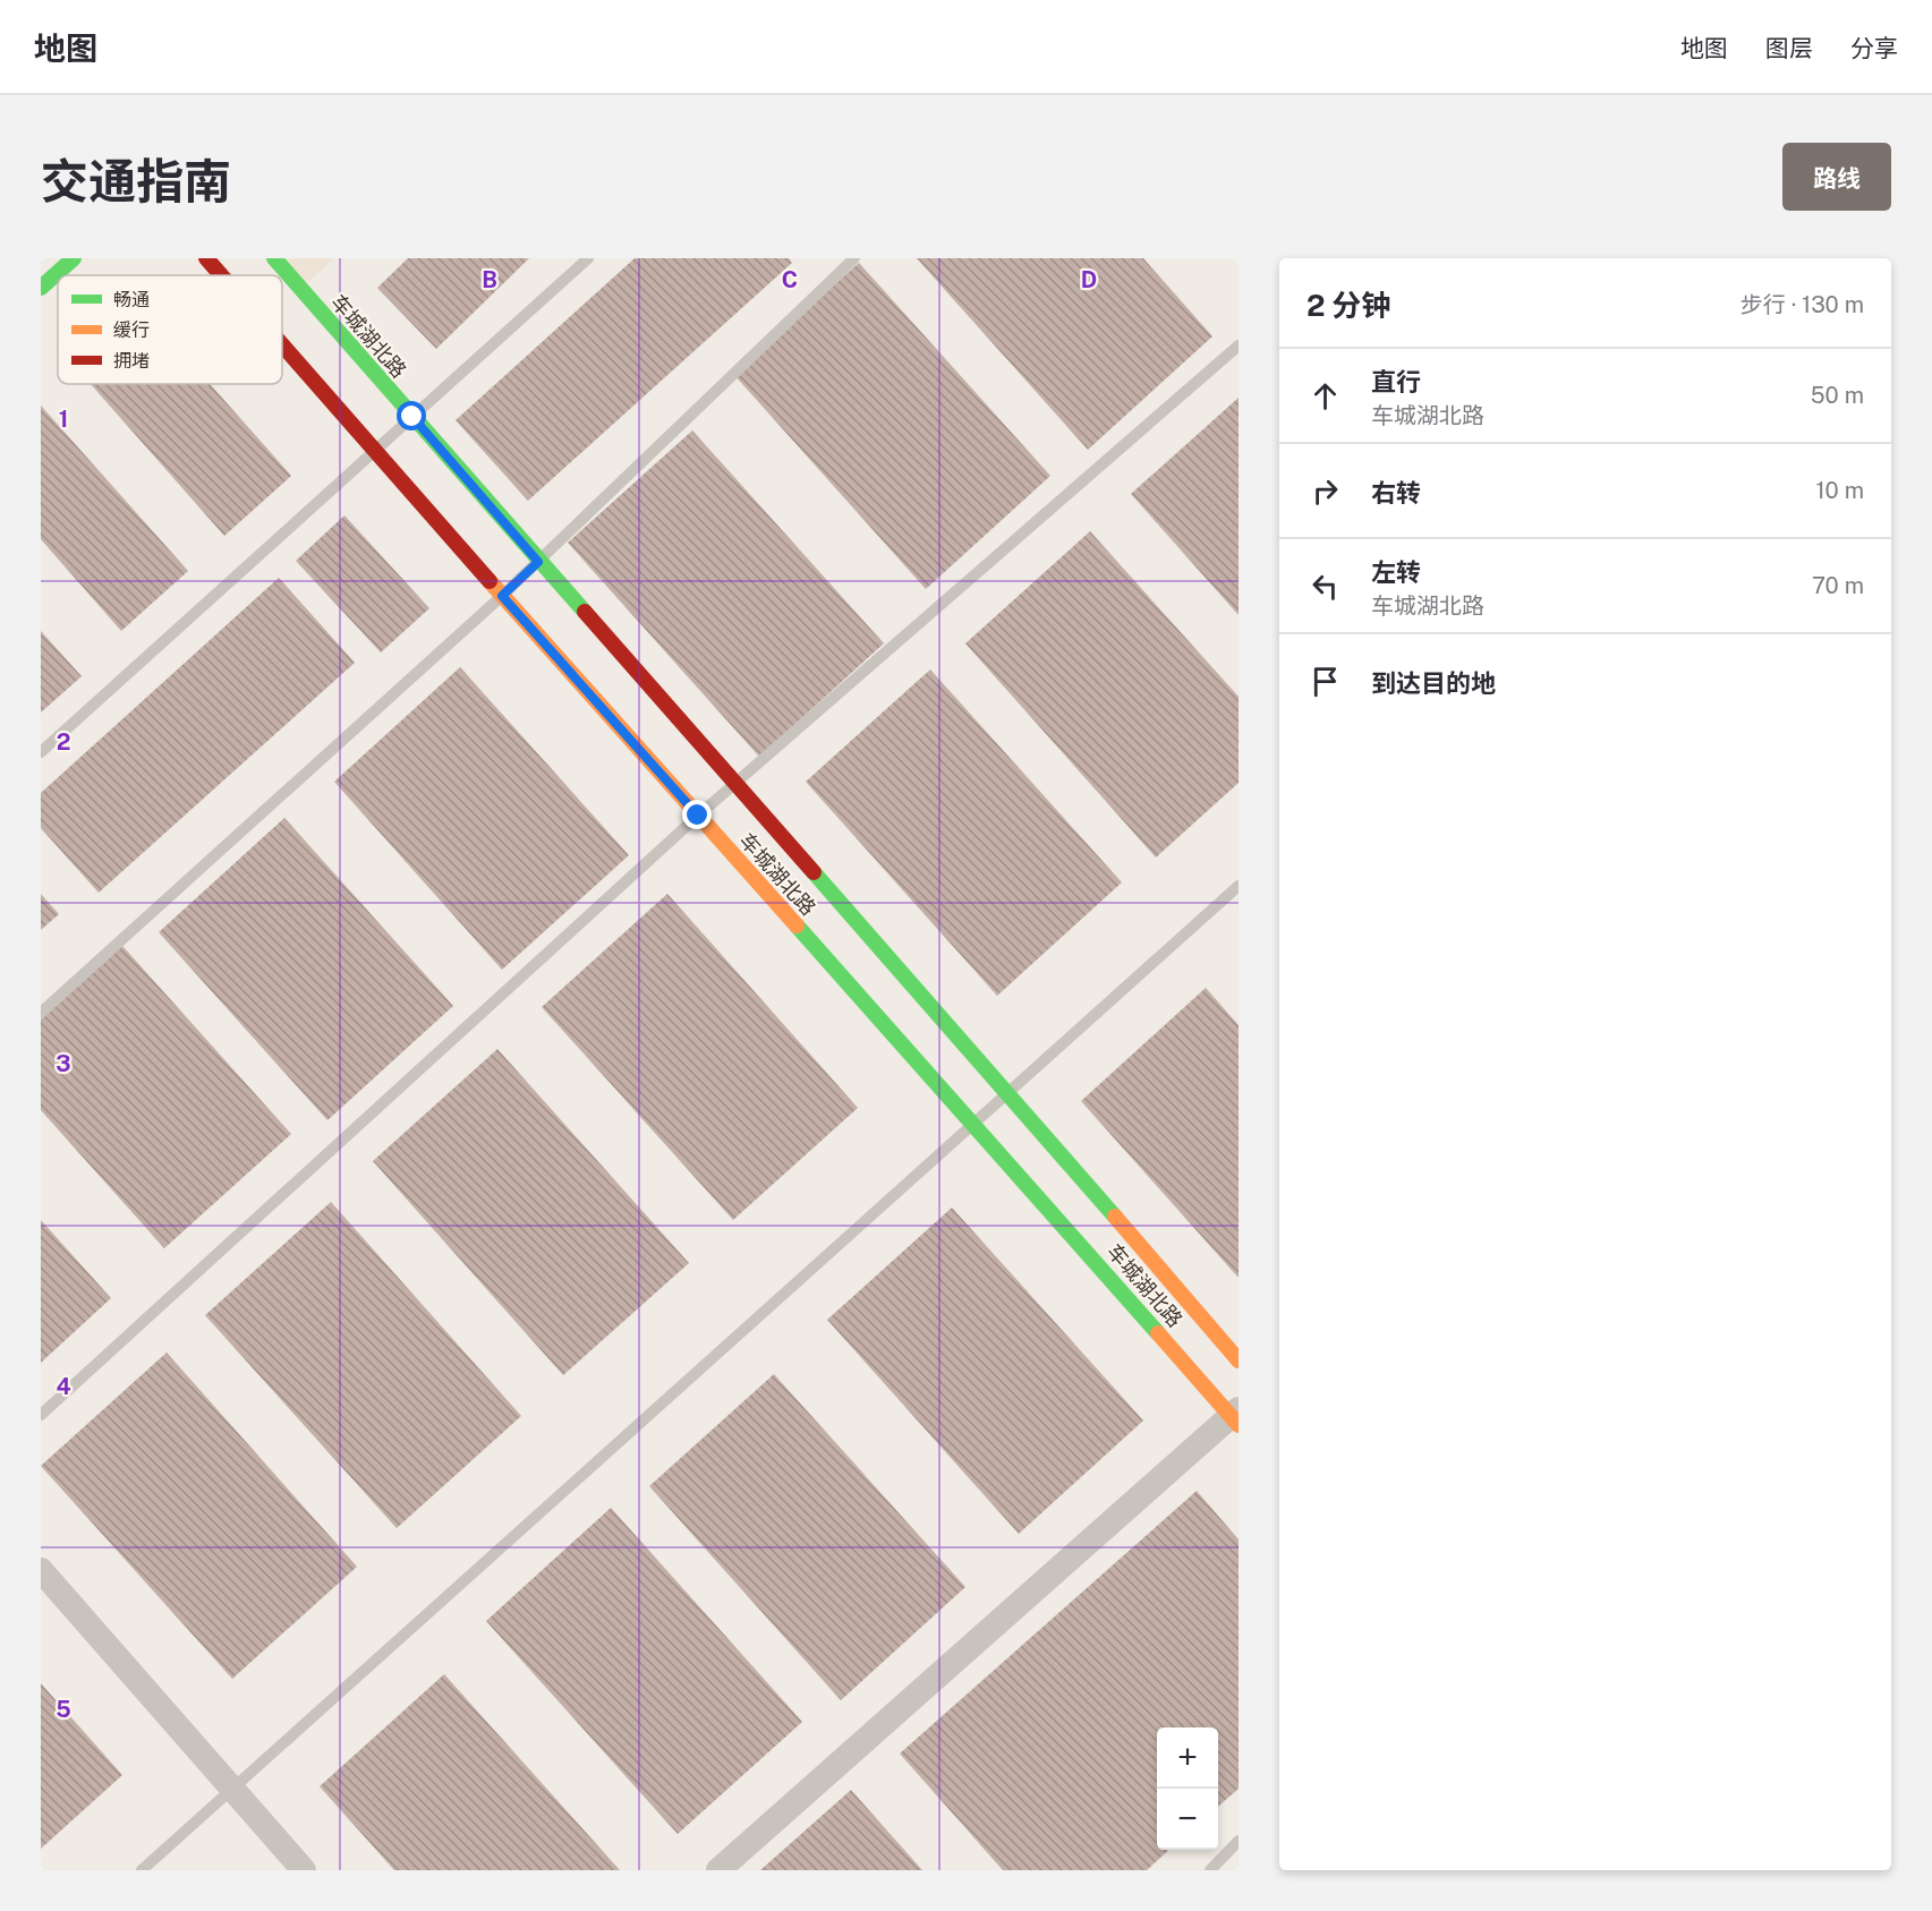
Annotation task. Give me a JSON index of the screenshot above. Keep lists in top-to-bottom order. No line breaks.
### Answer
{"streets":{"main road":["车城湖北路"]},"legend":["畅通","缓行","拥堵"],"page":{"header":"地图","nav":["地图","图层","分享"],"title":"交通指南","buttons":"路线","heading":["2 分钟","步行 · 130 m"],"list":[["直行","车城湖北路","50 m"],["右转","10 m"],["左转","车城湖北路","70 m"],"到达目的地"],"map_buttons":["+","−"]},"grid":{"columns":["B","C","D"],"rows":["1","2","3","4","5"]}}
